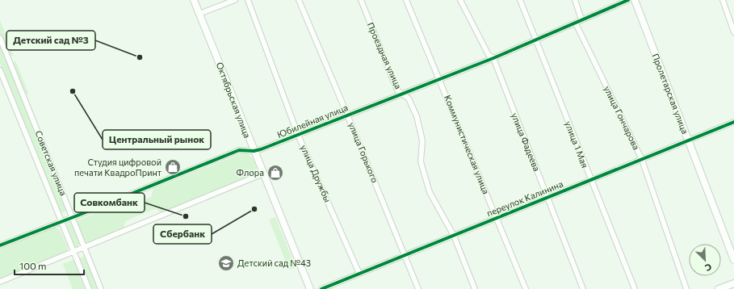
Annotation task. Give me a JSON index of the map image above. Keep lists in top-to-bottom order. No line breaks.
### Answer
{"streets":{"street":["Проездная улица","Пролетарская улица","Октябрьская улица","улица Гончарова","Юбилейная улица","улица Фадеева","Коммунистическая улица","улица 1 Мая","улица Горького","Советская улица","улица Дружбы","переулок Калинина"]},"crossings":[["Проездная улица","Юбилейная улица"],["Проездная улица","переулок Калинина"],["Пролетарская улица","переулок Калинина"],["Октябрьская улица","Юбилейная улица"],["улица Гончарова","Юбилейная улица"],["улица Гончарова","переулок Калинина"],["Юбилейная улица","улица Фадеева"],["Юбилейная улица","Коммунистическая улица"],["Юбилейная улица","улица 1 Мая"],["Юбилейная улица","улица Горького"],["Юбилейная улица","Советская улица"],["Юбилейная улица","улица Дружбы"],["улица Фадеева","переулок Калинина"],["Коммунистическая улица","переулок Калинина"],["улица 1 Мая","переулок Калинина"],["улица Горького","переулок Калинина"],["улица Дружбы","переулок Калинина"]],"places":{"other":["Детский сад №3","Центральный рынок","Сбербанк","Совкомбанк"],"shop":["Студия цифровой печати КвадроПринт","Флора"],"school or university":["Детский сад №43"]},"scale_bar":"100 m","north":"bottom right"}
